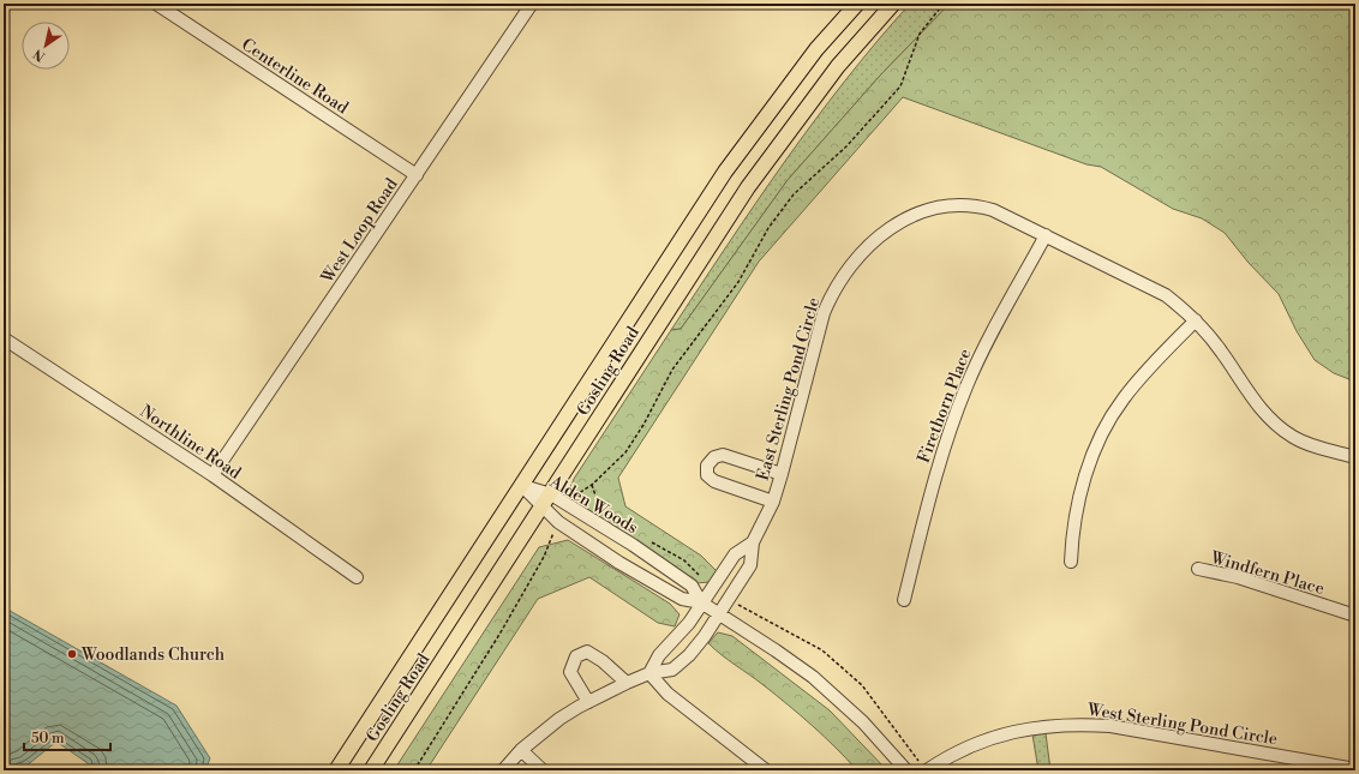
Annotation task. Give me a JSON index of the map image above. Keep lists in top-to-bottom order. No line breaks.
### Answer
{"streets":{"main road":["Gosling Road"],"street":["Centerline Road","West Loop Road","East Sterling Pond Circle","Firethorn Place","Northline Road","Alden Woods","Windfern Place","West Sterling Pond Circle"]},"crossings":[["Centerline Road","West Loop Road"],["West Loop Road","Northline Road"],["Gosling Road","Alden Woods"],["East Sterling Pond Circle","Firethorn Place"],["East Sterling Pond Circle","Alden Woods"]],"places":["Woodlands Church"],"scale_bar":"50 m","north":"bottom left"}
